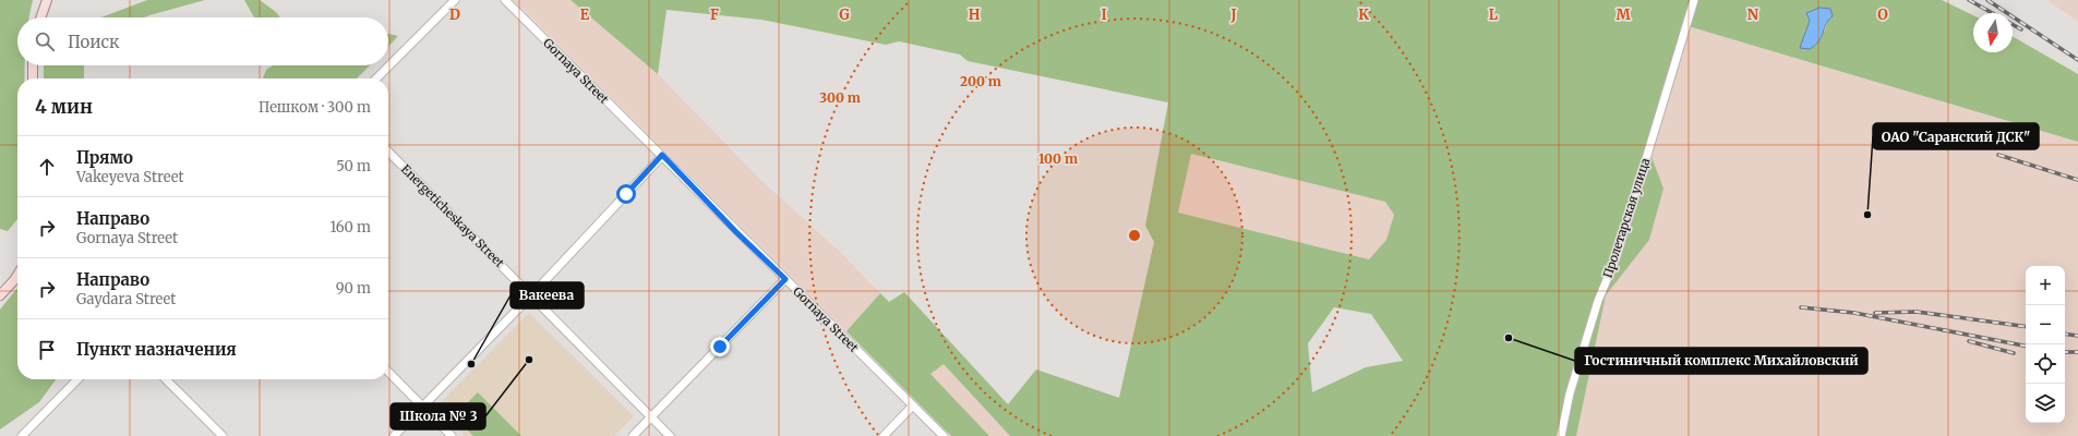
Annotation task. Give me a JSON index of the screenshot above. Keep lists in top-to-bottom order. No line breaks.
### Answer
{"streets":{"street":["Gornaya Street","Energeticheskaya Street","Пролетарская улица"]},"places":["ОАО \"Саранский ДСК\"","Гостиничный комплекс Михайловский","Школа № 3","Вакеева"],"north":"bottom","page":{"search":"Поиск","heading":["4 мин","Пешком · 300 m"],"list":[["Прямо","Vakeyeva Street","50 m"],["Направо","Gornaya Street","160 m"],["Направо","Gaydara Street","90 m"],"Пункт назначения"],"map_buttons":["+","−"]},"grid":{"columns":["D","E","F","G","H","I","J","K","L","M","N","O"]},"rings":["200 m","300 m","100 m"]}
